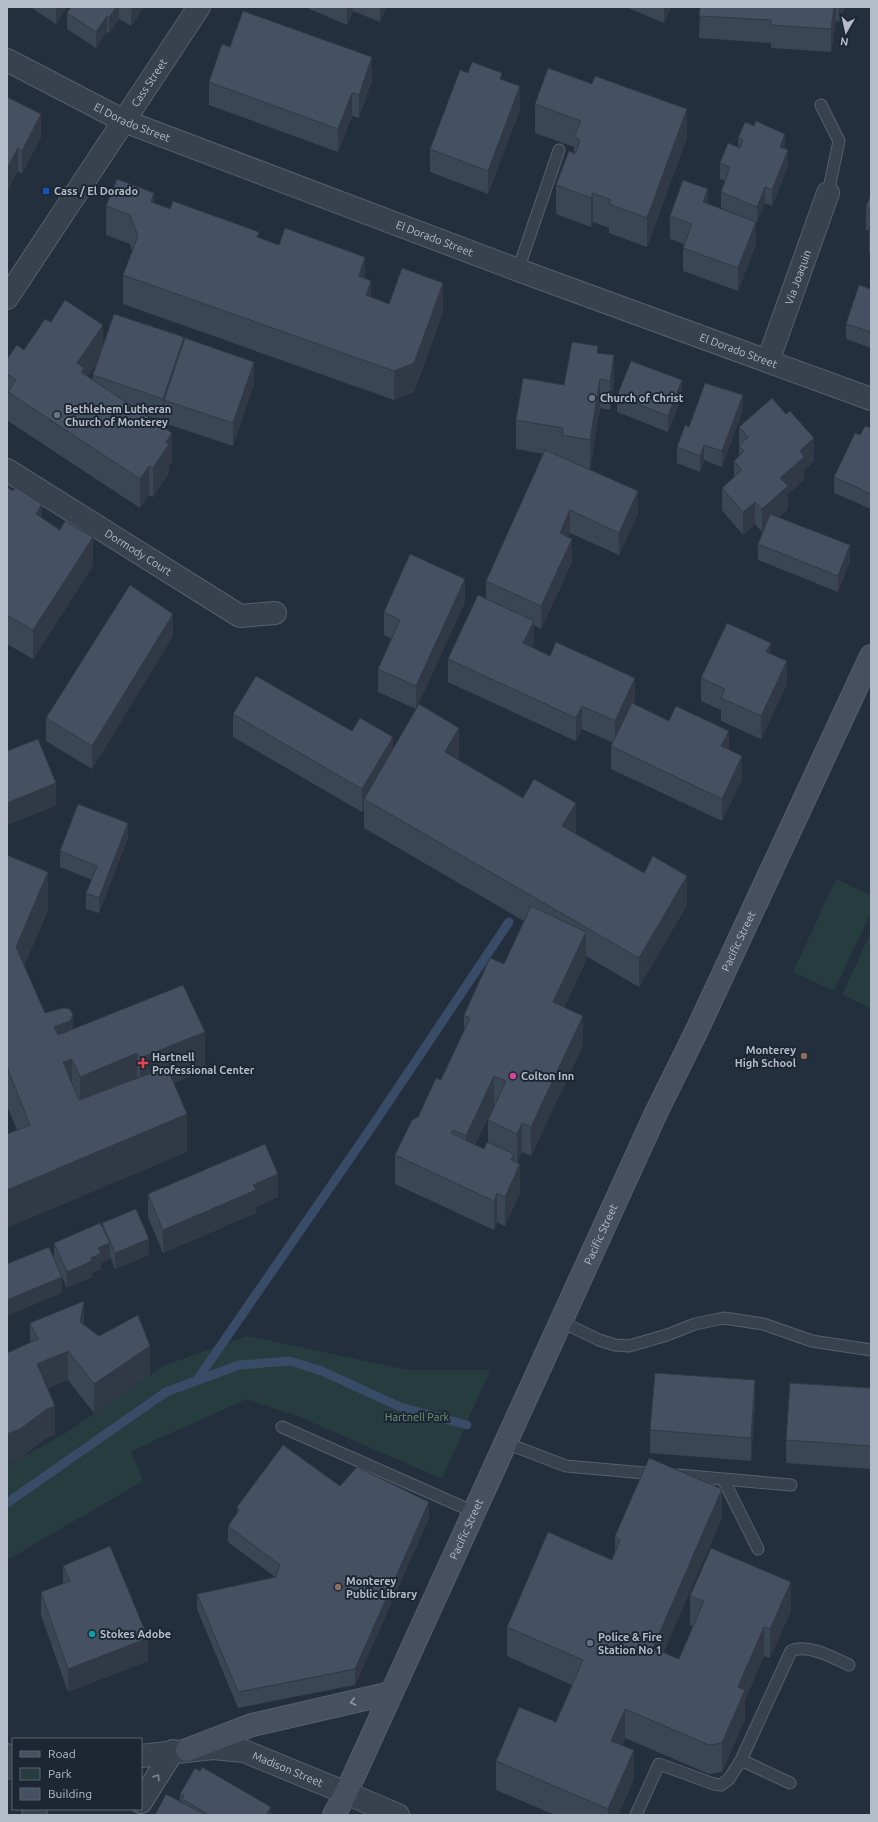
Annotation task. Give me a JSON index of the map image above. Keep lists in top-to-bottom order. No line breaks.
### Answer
{"streets":{"main road":["Pacific Street"],"street":["Cass Street","El Dorado Street","Via Joaquin","Dormody Court","Madison Street"]},"crossings":[["Cass Street","El Dorado Street"],["El Dorado Street","Via Joaquin"],["Pacific Street","Madison Street"]],"parks":["Hartnell Park"],"places":{"transit":["Cass / El Dorado"],"other":["Church of Christ","Bethlehem Lutheran Church of Monterey","Monterey High School","Colton Inn","Monterey Public Library","Stokes Adobe","Police & Fire Station No 1"],"health":["Hartnell Professional Center"]},"legend":["Road","Park","Building"],"north":"bottom"}
